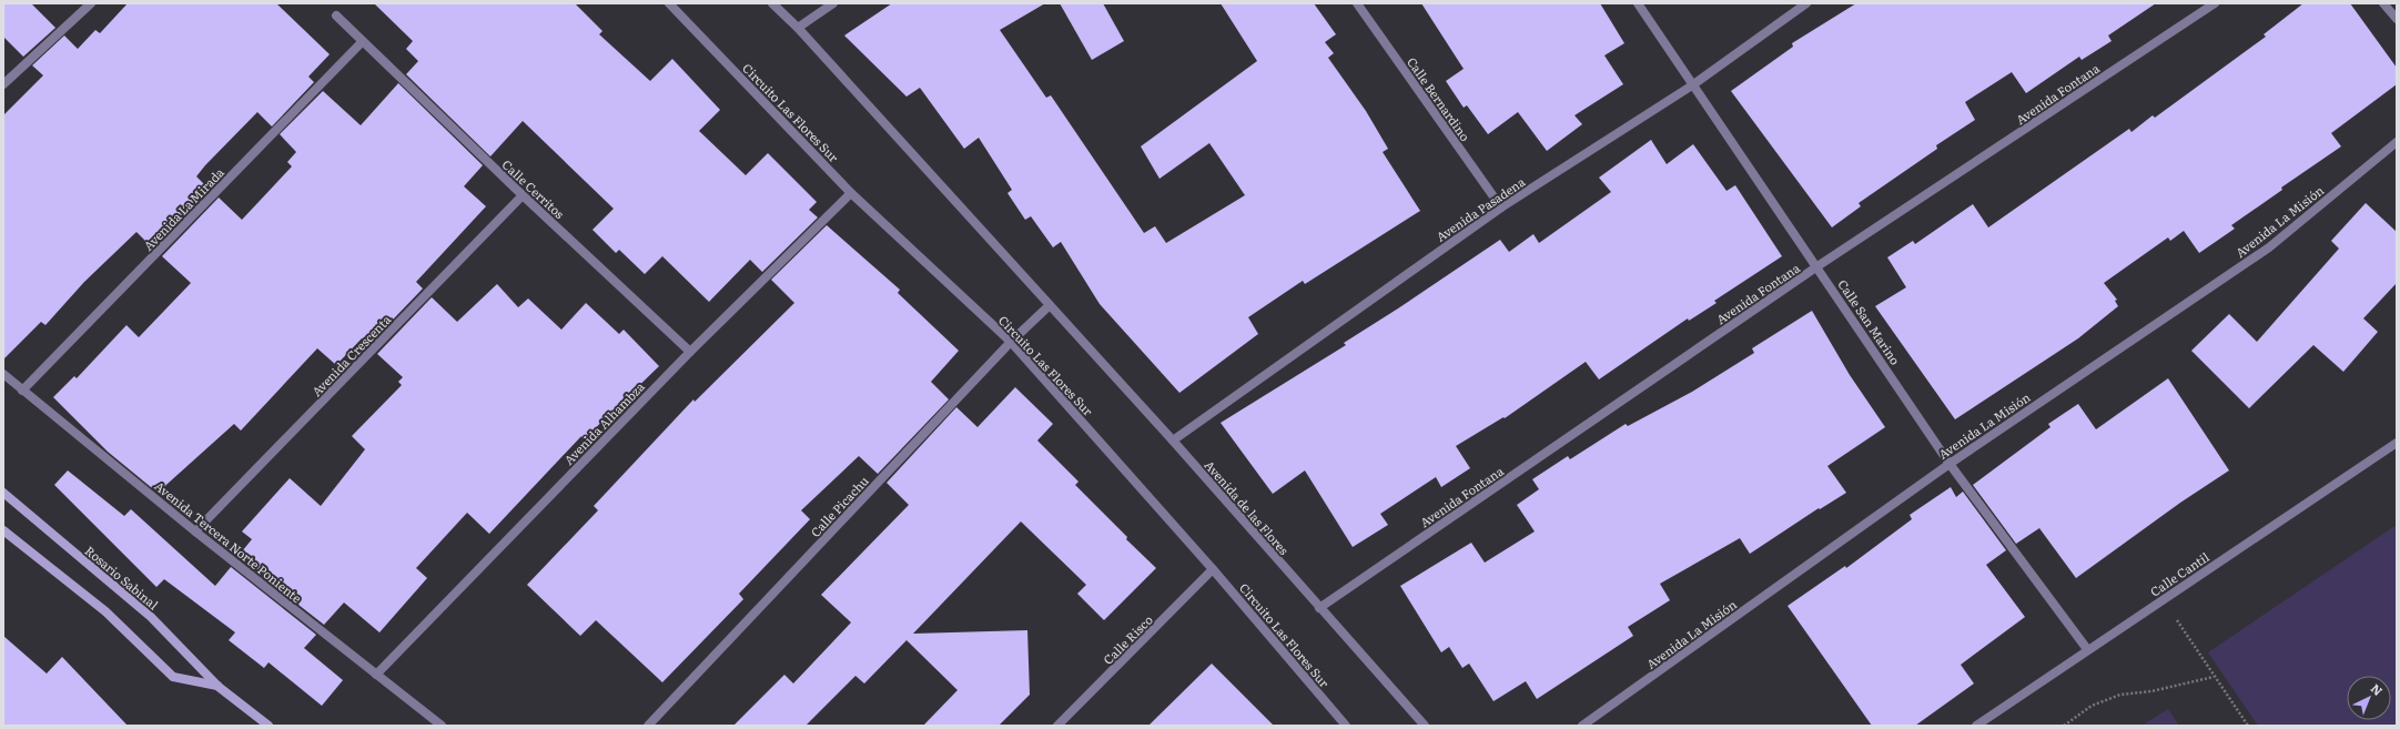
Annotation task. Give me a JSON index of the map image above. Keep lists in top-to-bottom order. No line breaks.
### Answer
{"streets":{"main road":["Rosario Sabinal"],"street":["Avenida Fontana","Calle Bernardino","Circuito Las Flores Sur","Calle Cerritos","Avenida La Mirada","Avenida Pasadena","Avenida La Misión","Calle San Marino","Avenida Crescenta","Avenida Alhambza","Calle Picachu","Avenida de las Flores","Avenida Tercera Norte Poniente","Calle Cantil","Calle Risco"]},"crossings":[["Avenida Fontana","Calle San Marino"],["Avenida Fontana","Avenida de las Flores"],["Calle Bernardino","Avenida Pasadena"],["Circuito Las Flores Sur","Avenida Alhambza"],["Circuito Las Flores Sur","Calle Picachu"],["Circuito Las Flores Sur","Calle Risco"],["Calle Cerritos","Avenida La Mirada"],["Calle Cerritos","Avenida Crescenta"],["Calle Cerritos","Avenida Alhambza"],["Avenida La Mirada","Avenida Tercera Norte Poniente"],["Avenida Pasadena","Calle San Marino"],["Avenida Pasadena","Avenida de las Flores"],["Avenida La Misión","Calle San Marino"],["Calle San Marino","Calle Cantil"],["Avenida Crescenta","Avenida Tercera Norte Poniente"],["Avenida Alhambza","Avenida Tercera Norte Poniente"],["Calle Picachu","Avenida de las Flores"]],"north":"top right"}
